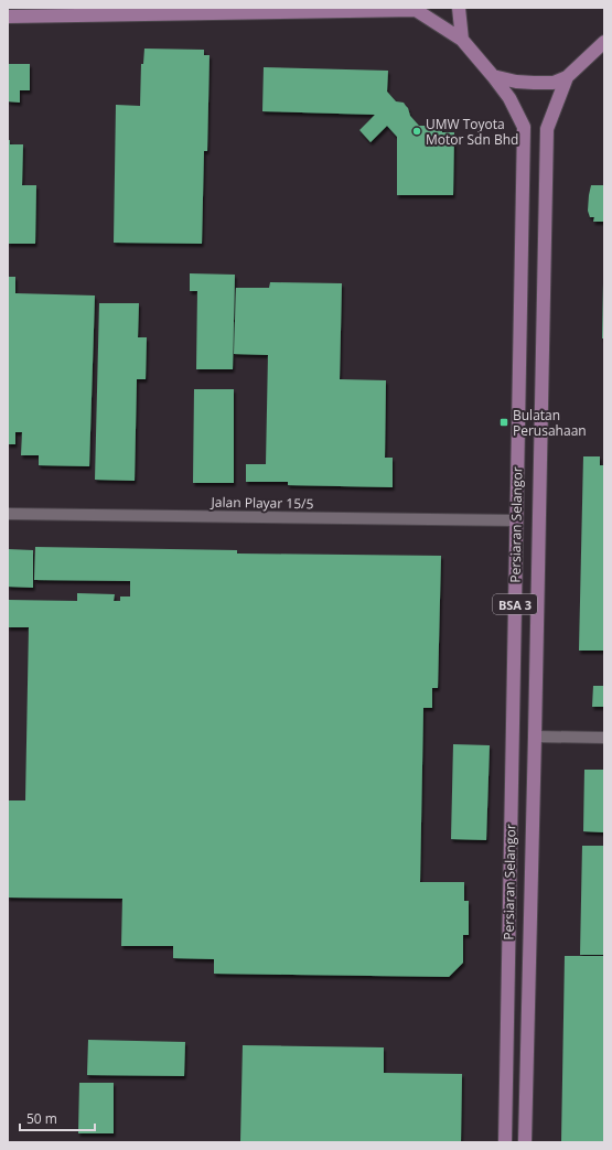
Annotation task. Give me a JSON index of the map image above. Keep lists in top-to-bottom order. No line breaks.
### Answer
{"streets":{"main road":["Persiaran Selangor","BSA 3"],"street":["Jalan Playar 15/5"]},"crossings":[["Jalan Playar 15/5","Persiaran Selangor"]],"places":{"other":["UMW Toyota Motor Sdn Bhd"],"transit":["Bulatan Perusahaan"]},"scale_bar":"50 m"}
